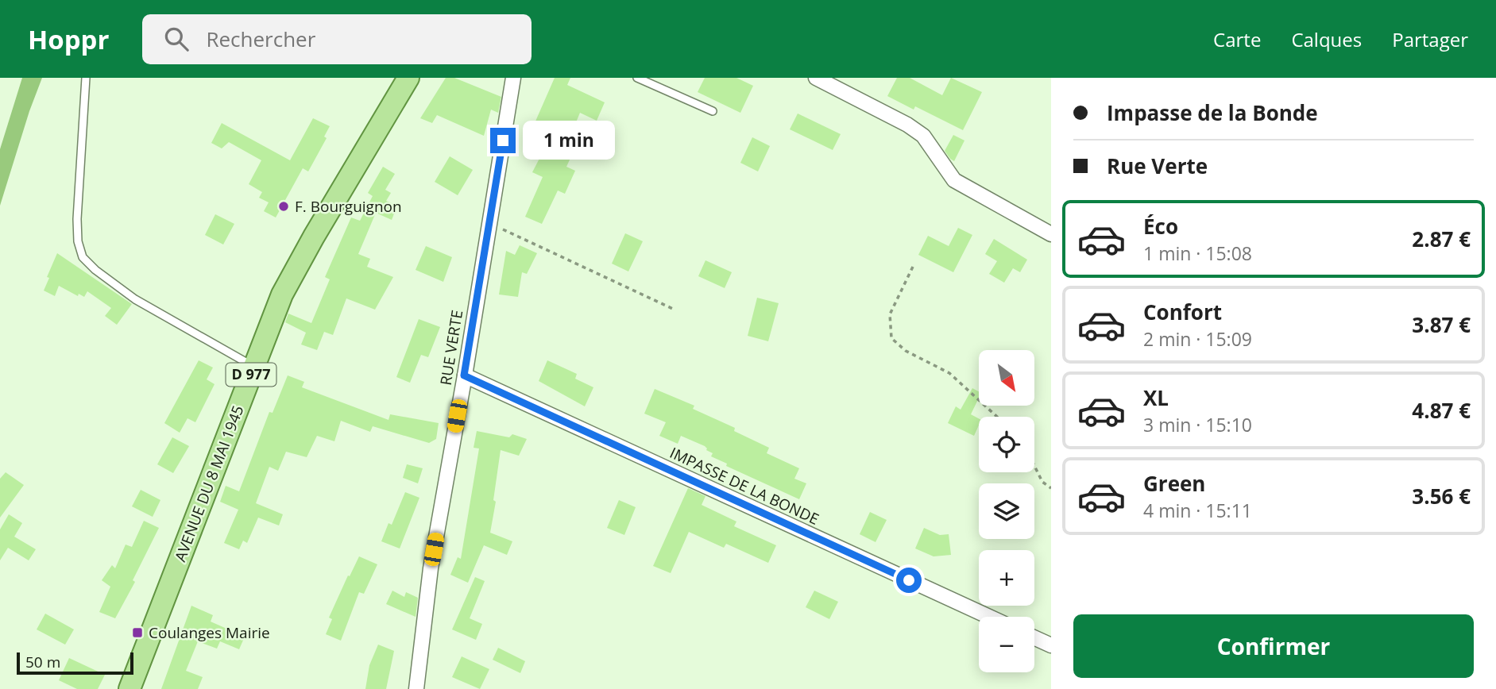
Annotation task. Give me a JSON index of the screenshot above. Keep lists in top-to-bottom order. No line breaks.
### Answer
{"streets":{"main road":["D 977","AVENUE DU 8 MAI 1945"],"street":["RUE VERTE","IMPASSE DE LA BONDE"]},"crossings":[["RUE VERTE","IMPASSE DE LA BONDE"]],"places":{"other":["F. Bourguignon"],"transit":["Coulanges Mairie"]},"scale_bar":"50 m","north":"bottom right","page":{"header":"Hoppr","search":"Rechercher","nav":["Carte","Calques","Partager"],"banner":["Impasse de la Bonde","Rue Verte"],"bubble":"1 min","list":[{"name":"Éco","note":"1 min · 15:08","value":"2.87 €"},{"name":"Confort","note":"2 min · 15:09","value":"3.87 €"},{"name":"XL","note":"3 min · 15:10","value":"4.87 €"},{"name":"Green","note":"4 min · 15:11","value":"3.56 €"}],"map_buttons":["+","−"],"buttons":"Confirmer","scale":"50 m"}}
